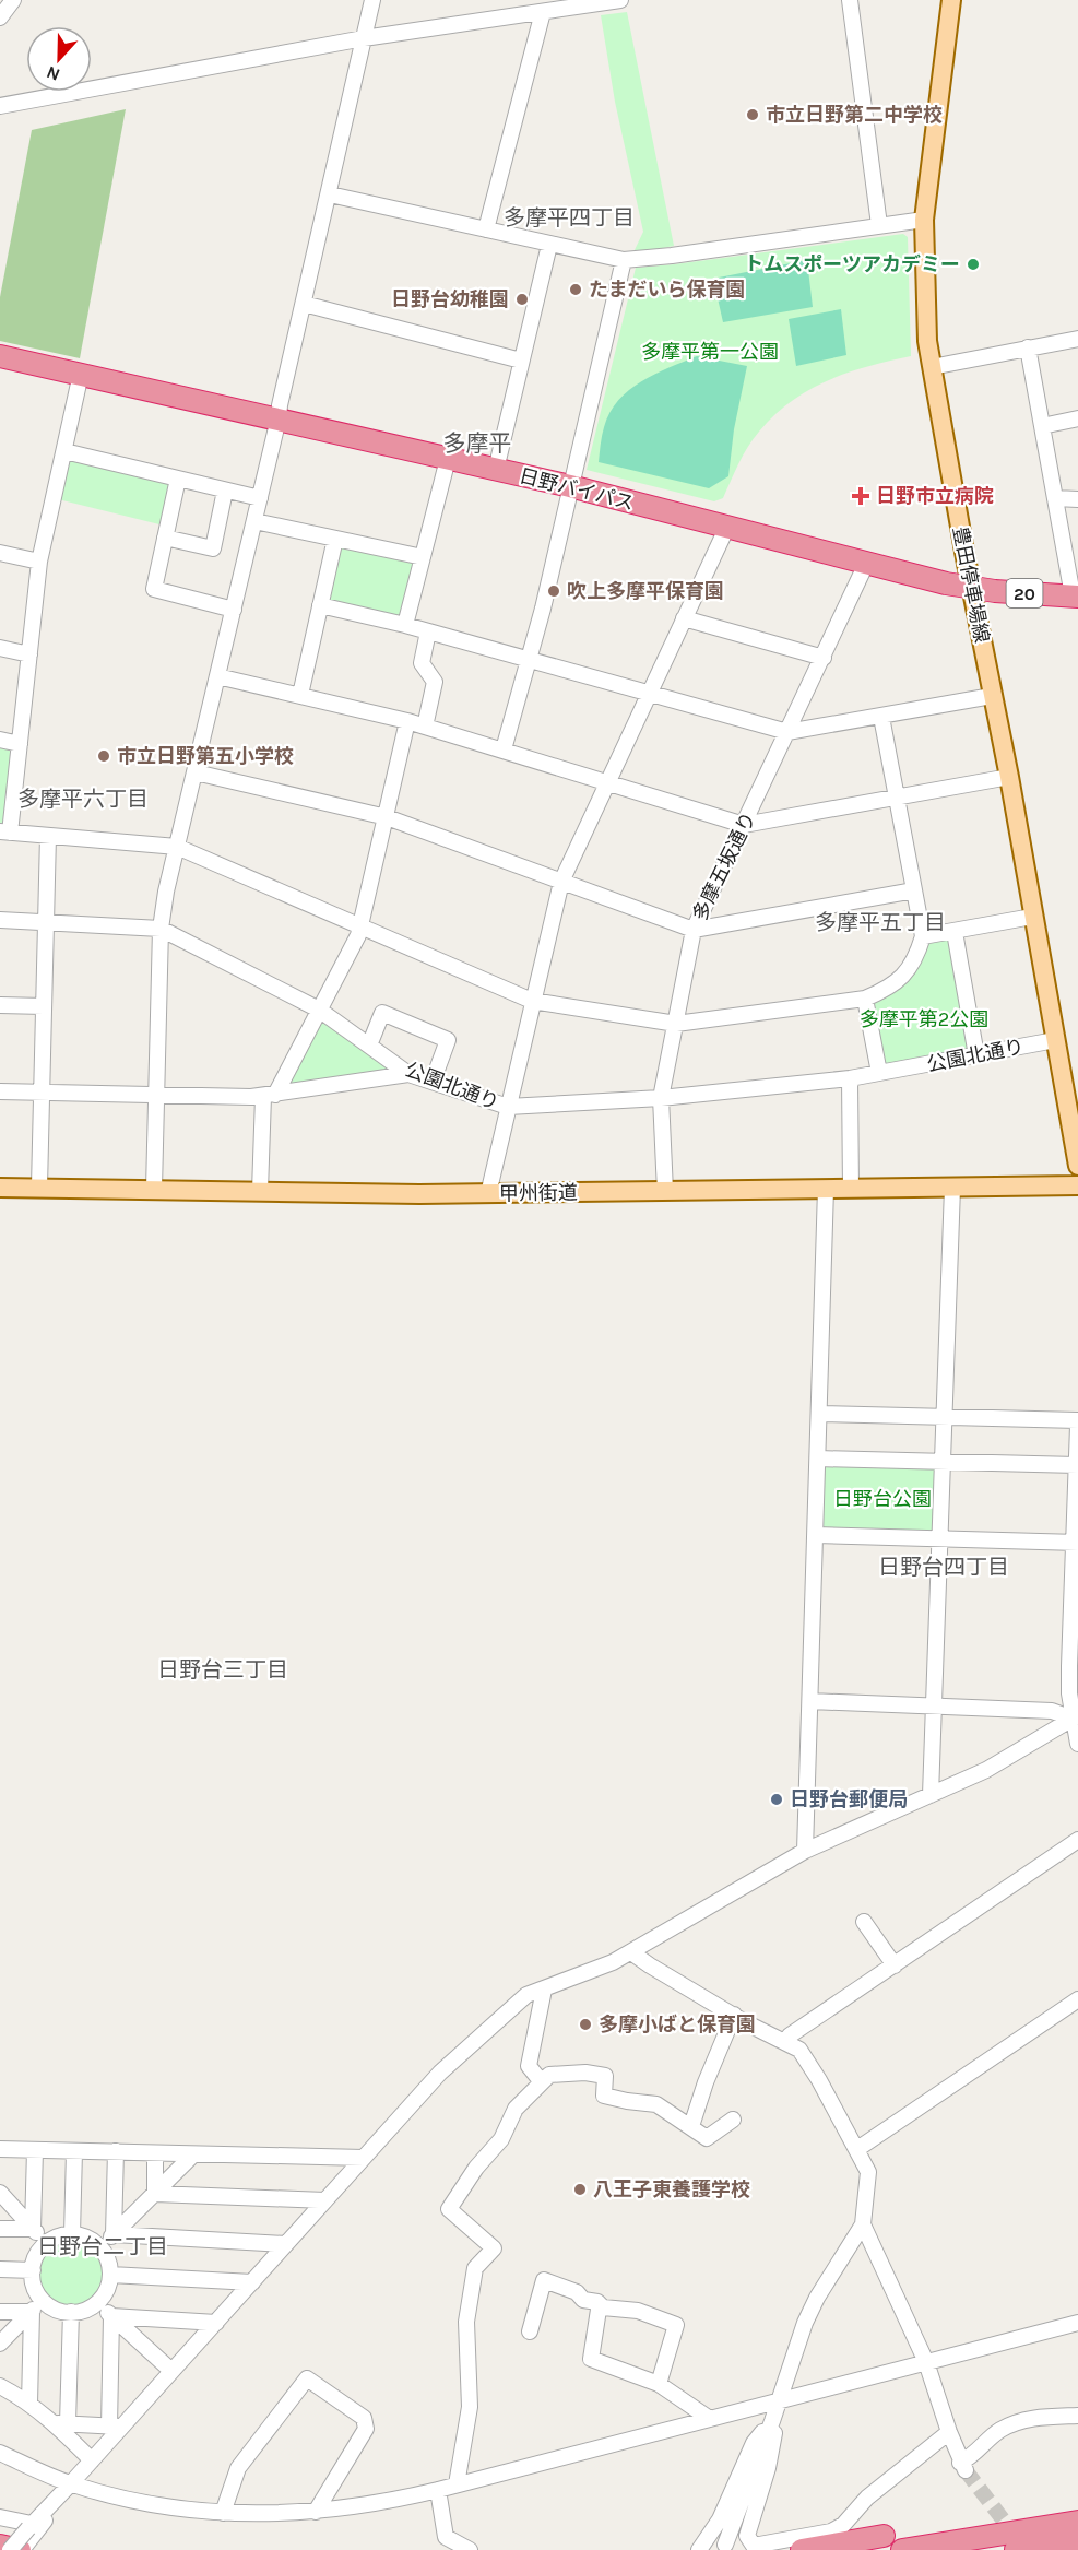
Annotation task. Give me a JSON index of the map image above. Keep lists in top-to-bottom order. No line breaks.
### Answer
{"streets":{"highway":["日野バイパス","20"],"main road":["豊田停車場線","甲州街道"],"street":["多摩五坂通り","公園北通り"]},"crossings":[["日野バイパス","豊田停車場線"],["日野バイパス","多摩五坂通り"],["豊田停車場線","公園北通り"],["多摩五坂通り","公園北通り"],["多摩五坂通り","甲州街道"]],"districts":["多摩平四丁目","多摩平","多摩平六丁目","多摩平五丁目","日野台四丁目","日野台三丁目","日野台二丁目"],"parks":["多摩平第一公園","多摩平第2公園","日野台公園"],"places":{"other":["市立日野第二中学校","トムスポーツアカデミー","たまだいら保育園","日野台幼稚園","吹上多摩平保育園","市立日野第五小学校","日野台郵便局","多摩小ばと保育園","八王子東養護学校"],"health":["日野市立病院"]},"north":"bottom"}
